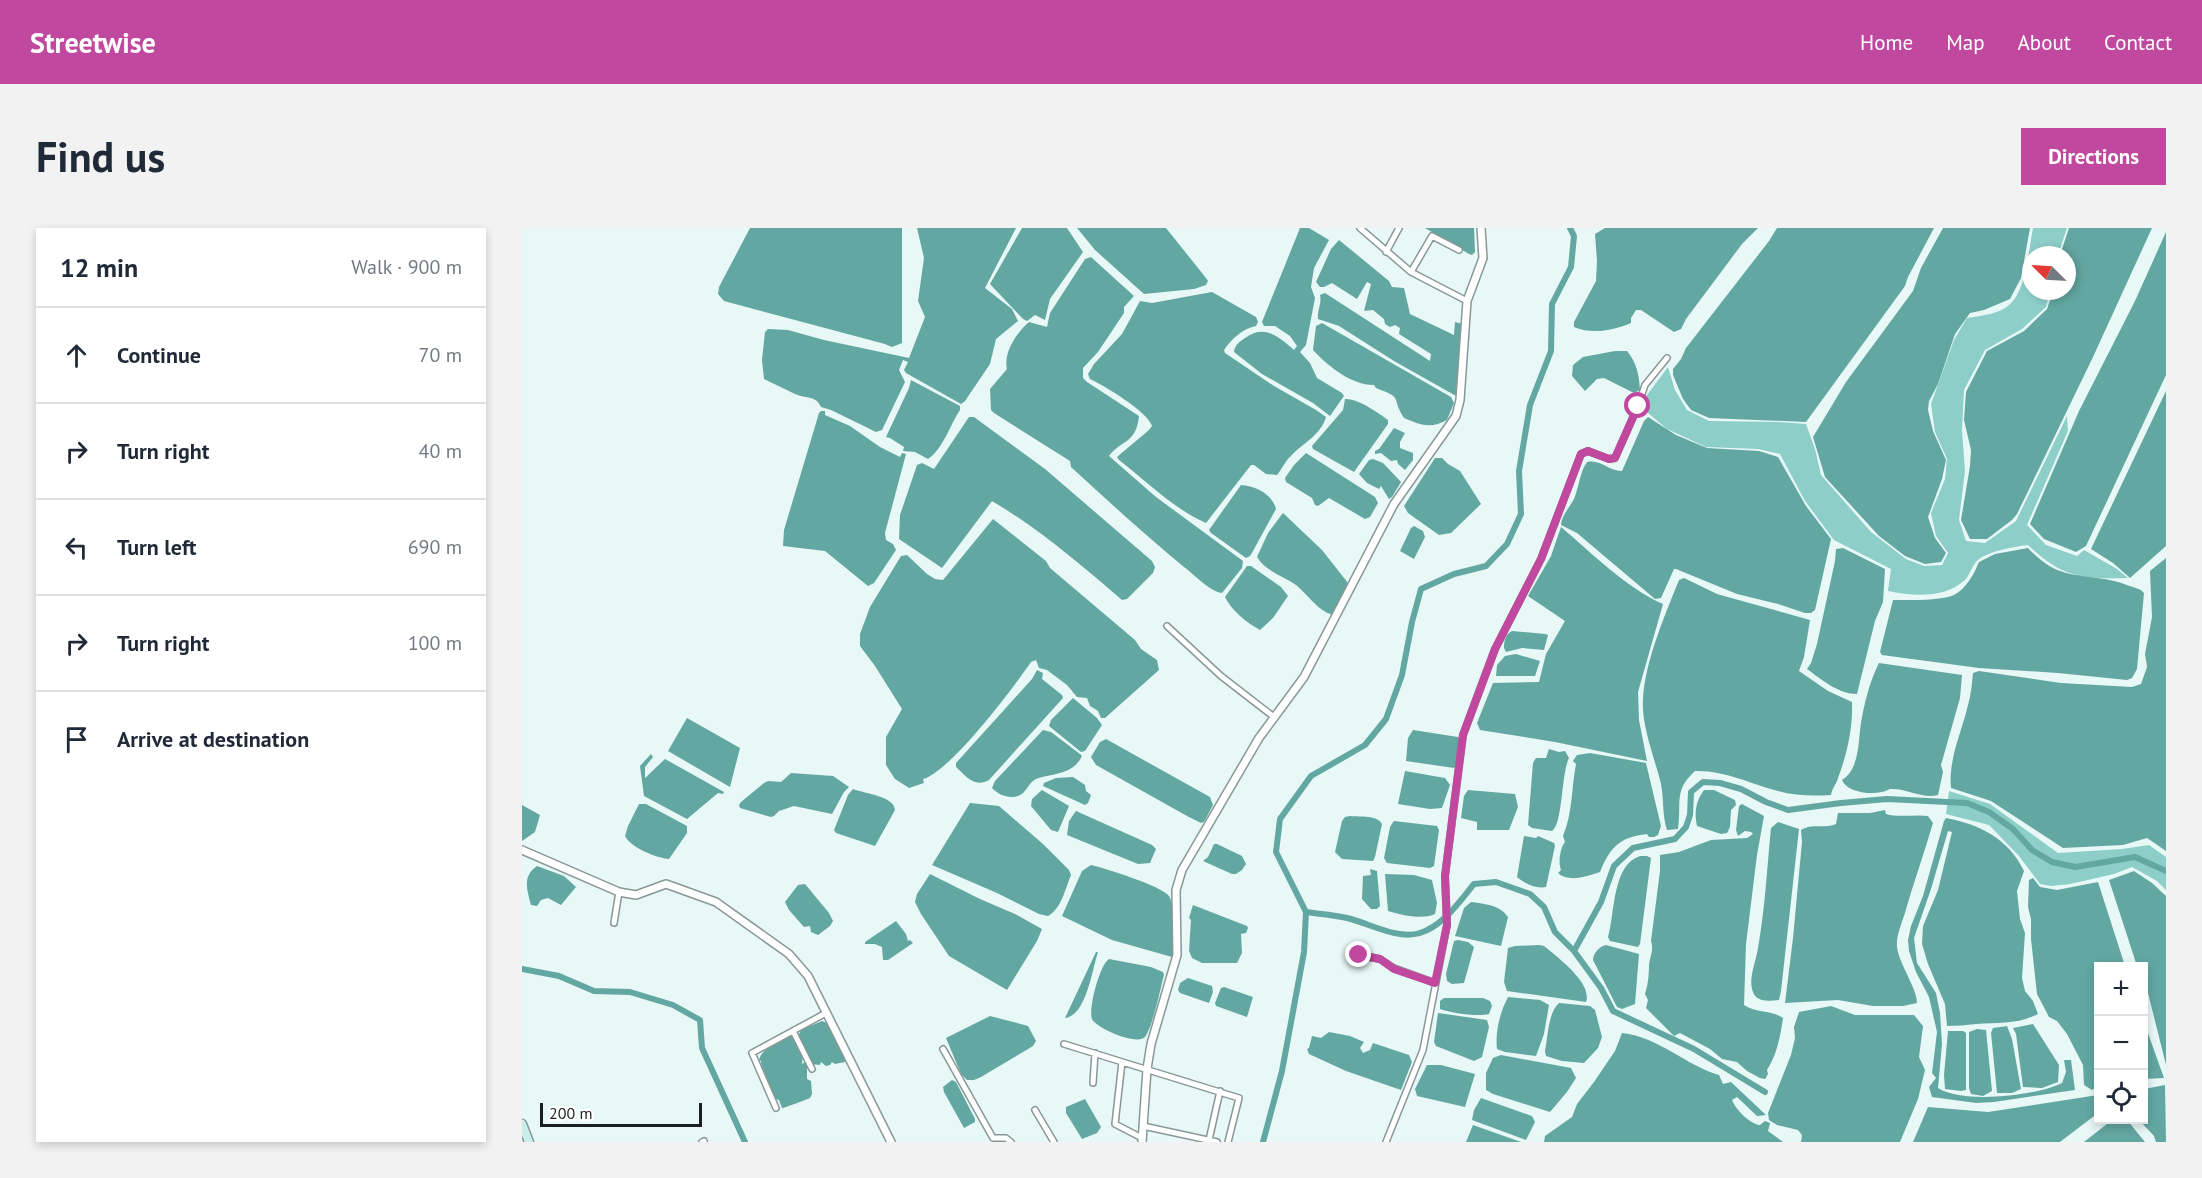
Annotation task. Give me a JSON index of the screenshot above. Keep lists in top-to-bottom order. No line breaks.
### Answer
{"scale_bar":"200 m","north":"top left","page":{"header":"Streetwise","nav":["Home","Map","About","Contact"],"buttons":"Directions","title":"Find us","heading":["12 min","Walk · 900 m"],"list":[["Continue","70 m"],["Turn right","40 m"],["Turn left","690 m"],["Turn right","100 m"],"Arrive at destination"],"map_buttons":["+","−"],"scale":"200 m"}}
